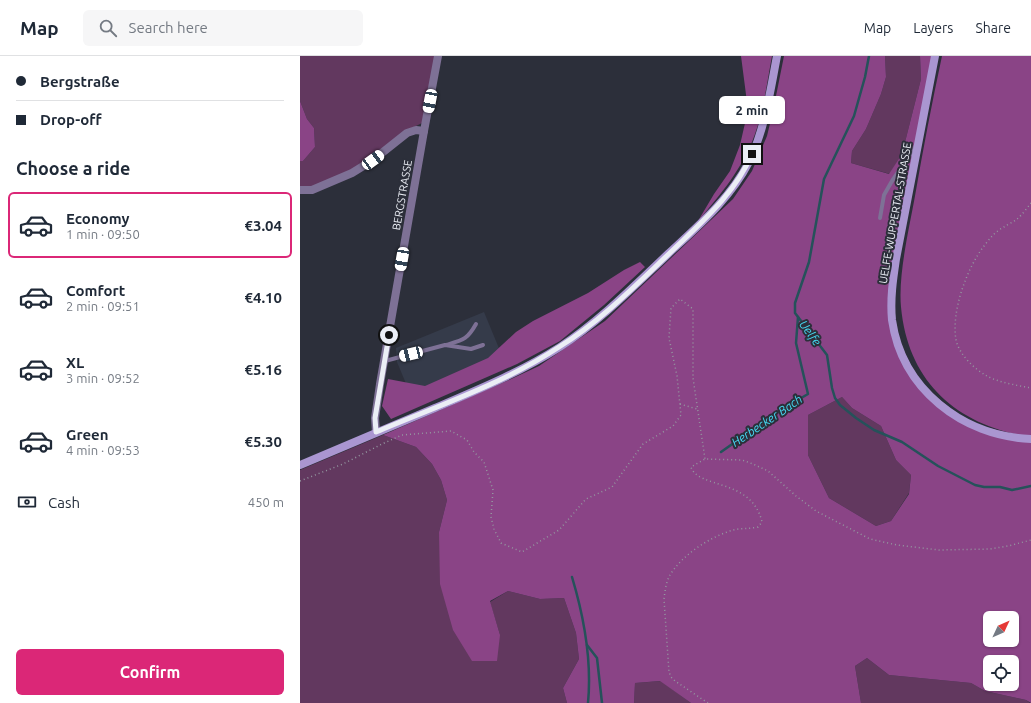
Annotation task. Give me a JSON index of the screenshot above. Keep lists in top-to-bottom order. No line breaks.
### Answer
{"streets":{"main road":["UELFE-WUPPERTAL-STRASSE"],"street":["BERGSTRASSE"]},"water":["Uelfe","Herbecker Bach"],"north":"top right","page":{"header":"Map","search":"Search here","nav":["Map","Layers","Share"],"banner":["Bergstraße","Drop-off"],"bubble":"2 min","heading":"Choose a ride","list":[{"name":"Economy","note":"1 min · 09:50","value":"€3.04"},{"name":"Comfort","note":"2 min · 09:51","value":"€4.10"},{"name":"XL","note":"3 min · 09:52","value":"€5.16"},{"name":"Green","note":"4 min · 09:53","value":"€5.30"}],"pay":["Cash","450 m"],"buttons":"Confirm"}}
